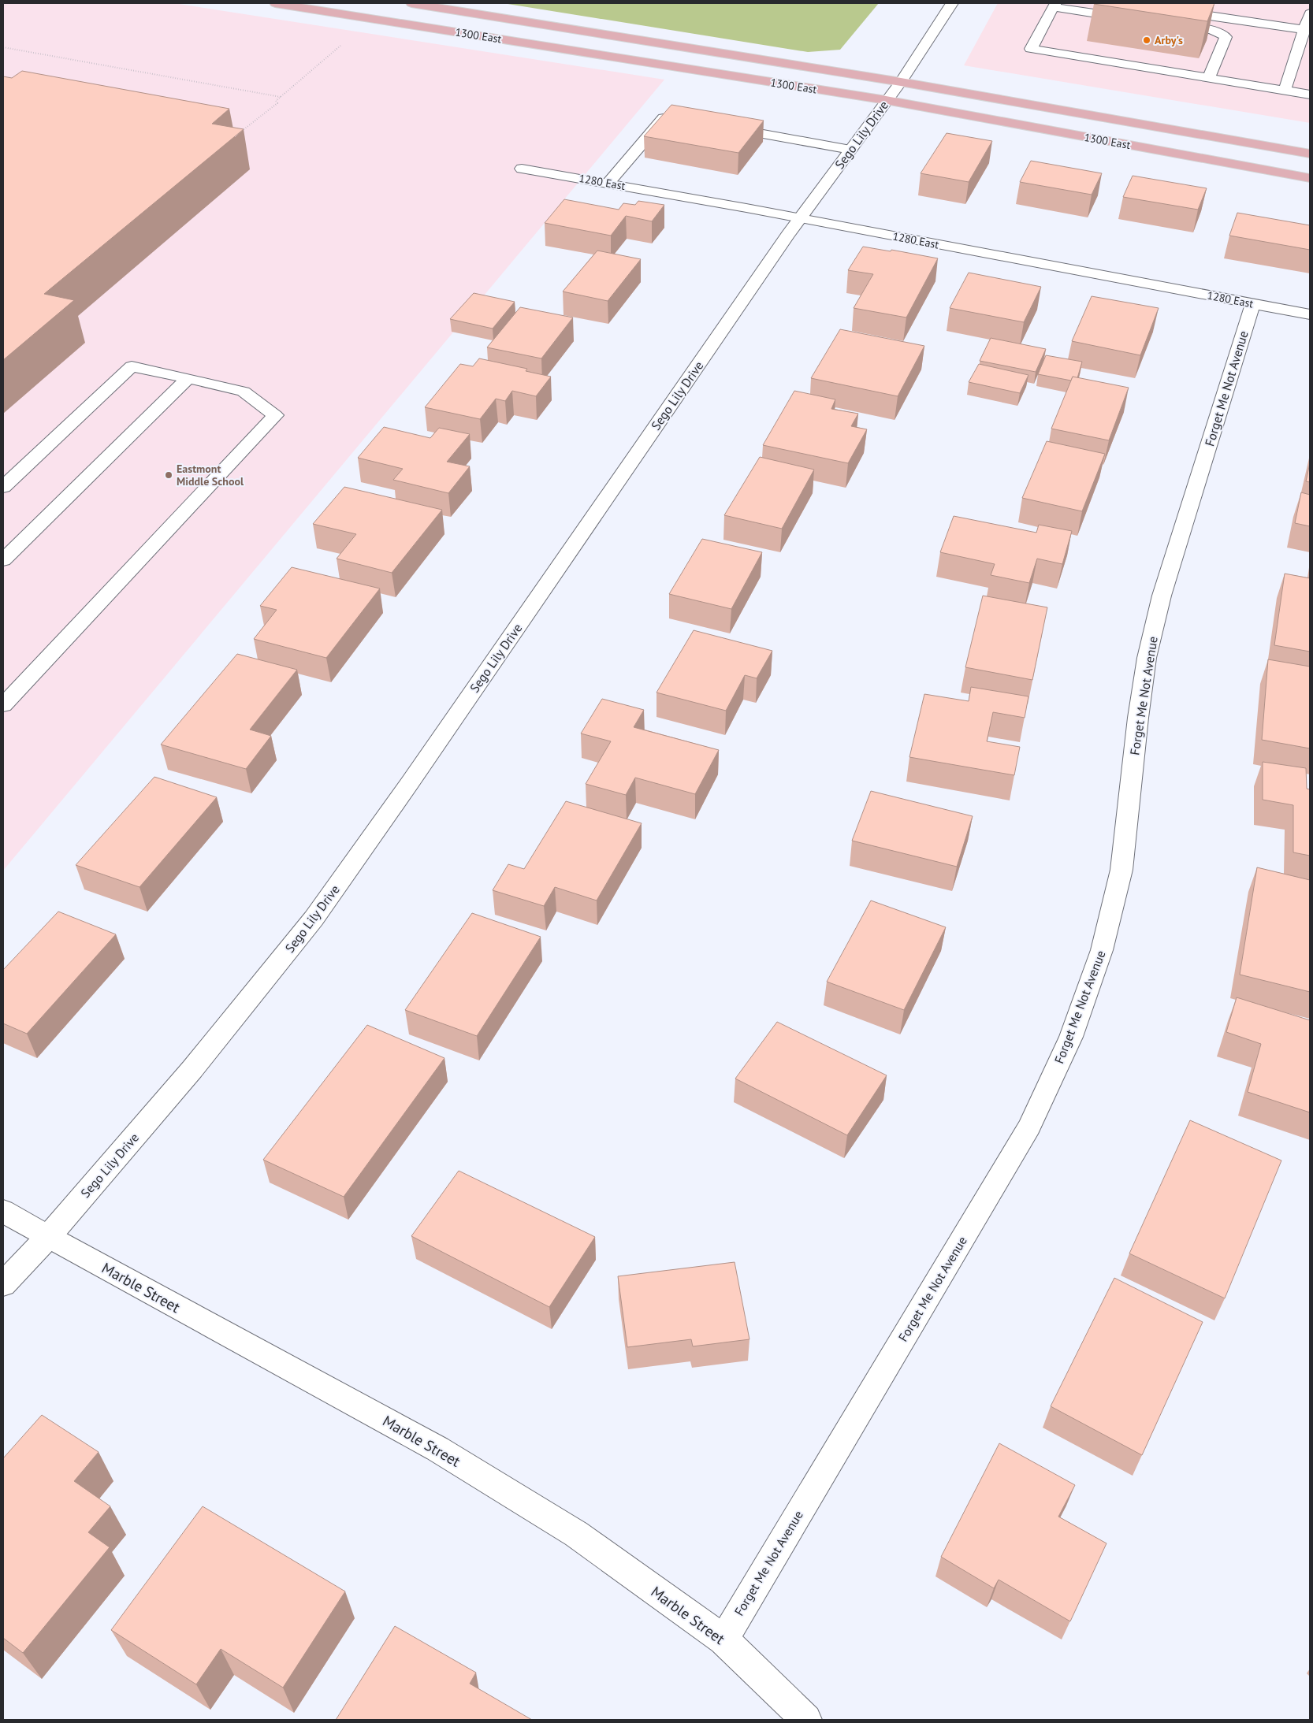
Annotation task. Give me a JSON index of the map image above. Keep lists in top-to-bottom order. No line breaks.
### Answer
{"streets":{"main road":["1300 East"],"street":["Sego Lily Drive","1280 East","Forget Me Not Avenue","Marble Street"]},"crossings":[["1300 East","Sego Lily Drive"],["Sego Lily Drive","1280 East"],["Sego Lily Drive","Marble Street"],["1280 East","Forget Me Not Avenue"],["Forget Me Not Avenue","Marble Street"]],"places":["Arby's","Eastmont Middle School"]}
